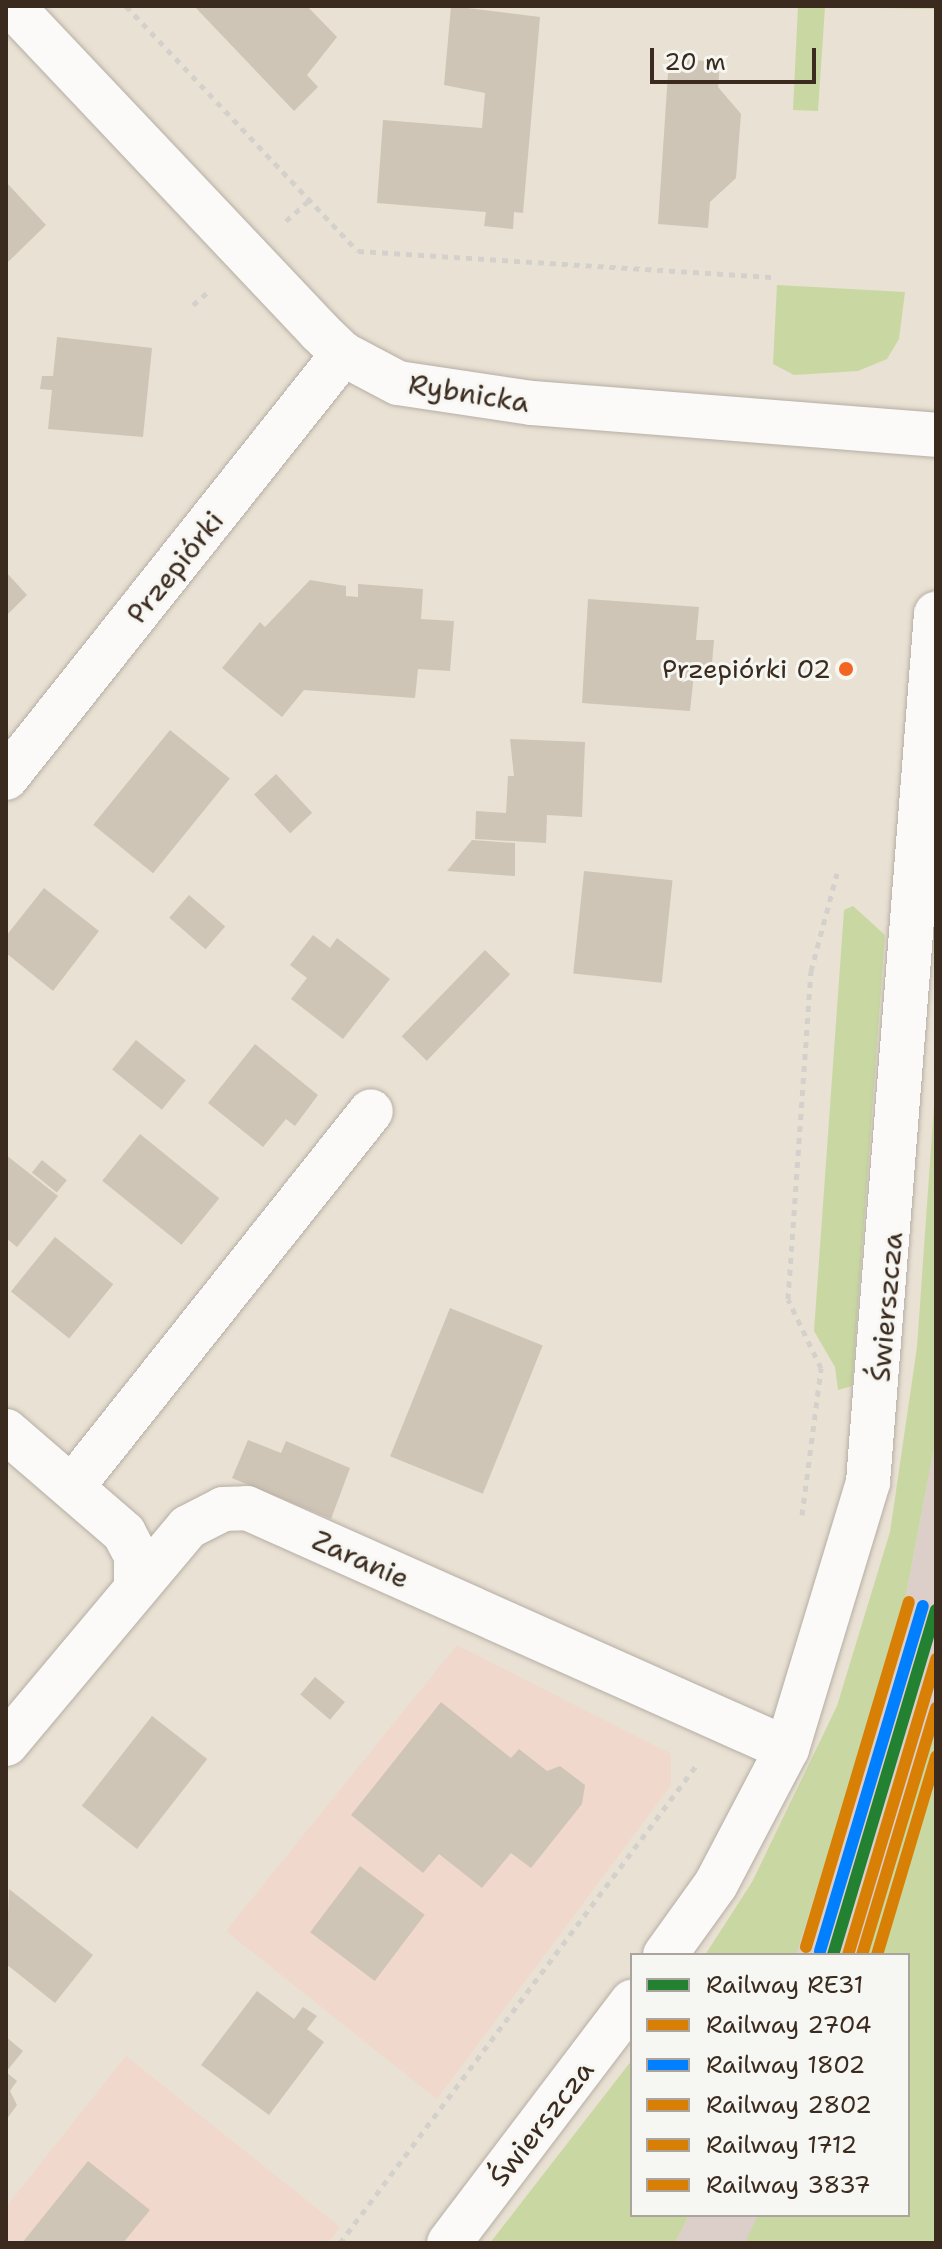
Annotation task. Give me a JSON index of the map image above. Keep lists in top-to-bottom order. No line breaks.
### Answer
{"streets":{"street":["Rybnicka","Przepiórki","Świerszcza","Zaranie"]},"crossings":[["Rybnicka","Przepiórki"],["Świerszcza","Zaranie"]],"places":["Przepiórki 02"],"lines":["rail line 1712","rail line 1802","rail line RE31","rail line 2704","rail line 2802","rail line 3837"],"legend":["Railway RE31","Railway 2704","Railway 1802","Railway 2802","Railway 1712","Railway 3837"],"scale_bar":"20 m"}
